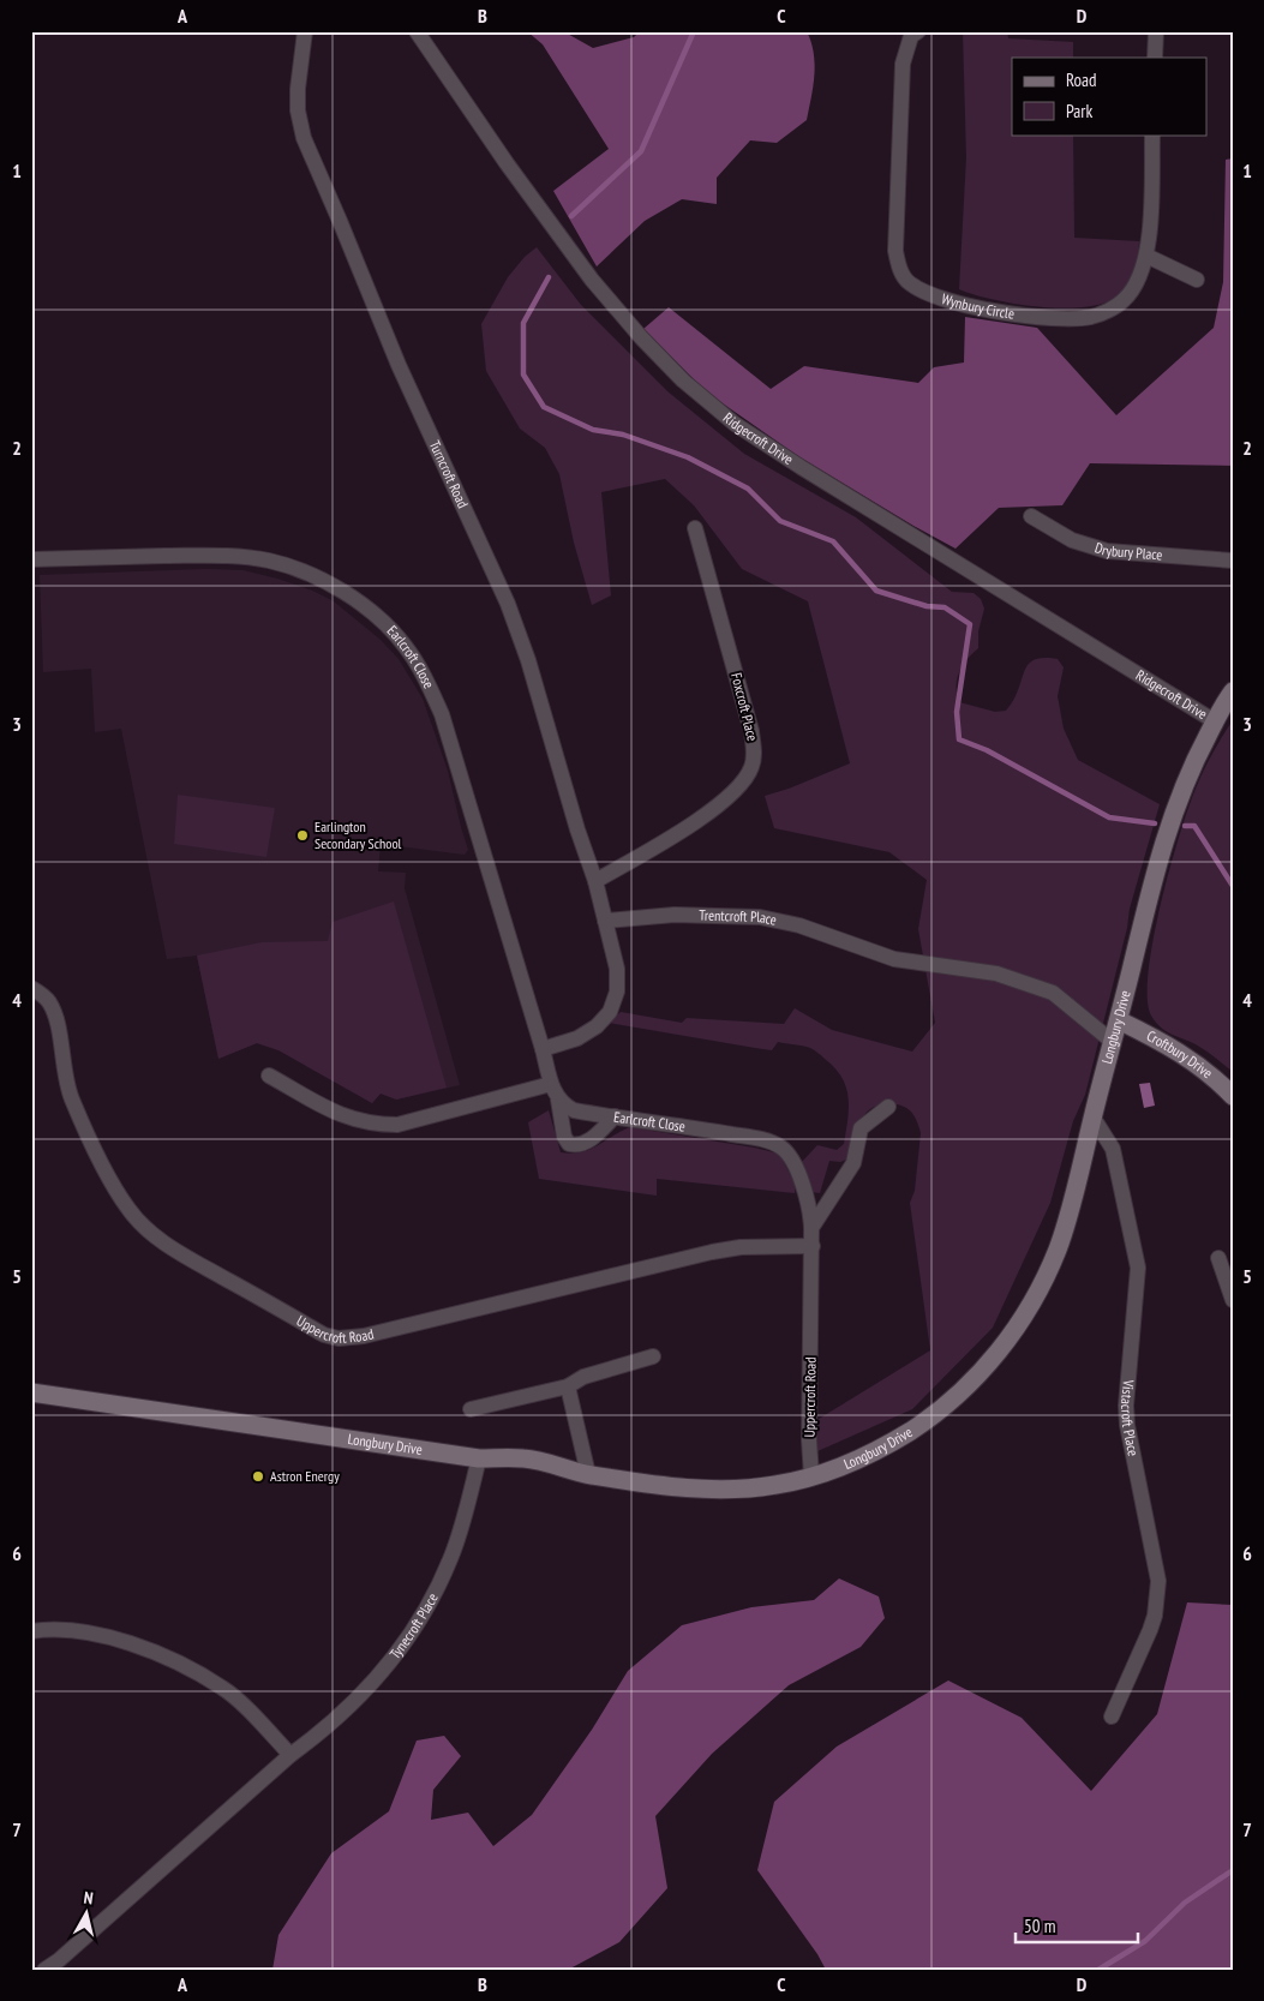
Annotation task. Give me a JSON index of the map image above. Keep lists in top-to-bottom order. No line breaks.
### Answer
{"streets":{"street":["Wynbury Circle","Ridgecroft Drive","Turncroft Road","Drybury Place","Earlcroft Close","Foxcroft Place","Trentcroft Place","Longbury Drive","Croftbury Drive","Uppercroft Road","Vistacroft Place","Tynecroft Place"]},"crossings":[["Ridgecroft Drive","Longbury Drive"],["Turncroft Road","Foxcroft Place"],["Turncroft Road","Trentcroft Place"],["Earlcroft Close","Uppercroft Road"],["Trentcroft Place","Longbury Drive"],["Longbury Drive","Croftbury Drive"],["Longbury Drive","Uppercroft Road"],["Longbury Drive","Vistacroft Place"],["Longbury Drive","Tynecroft Place"]],"places":["Earlington Secondary School","Astron Energy"],"legend":["Road","Park"],"scale_bar":"50 m","north":"top","grid":{"columns":["A","B","C","D"],"rows":["1","2","3","4","5","6","7"]}}
